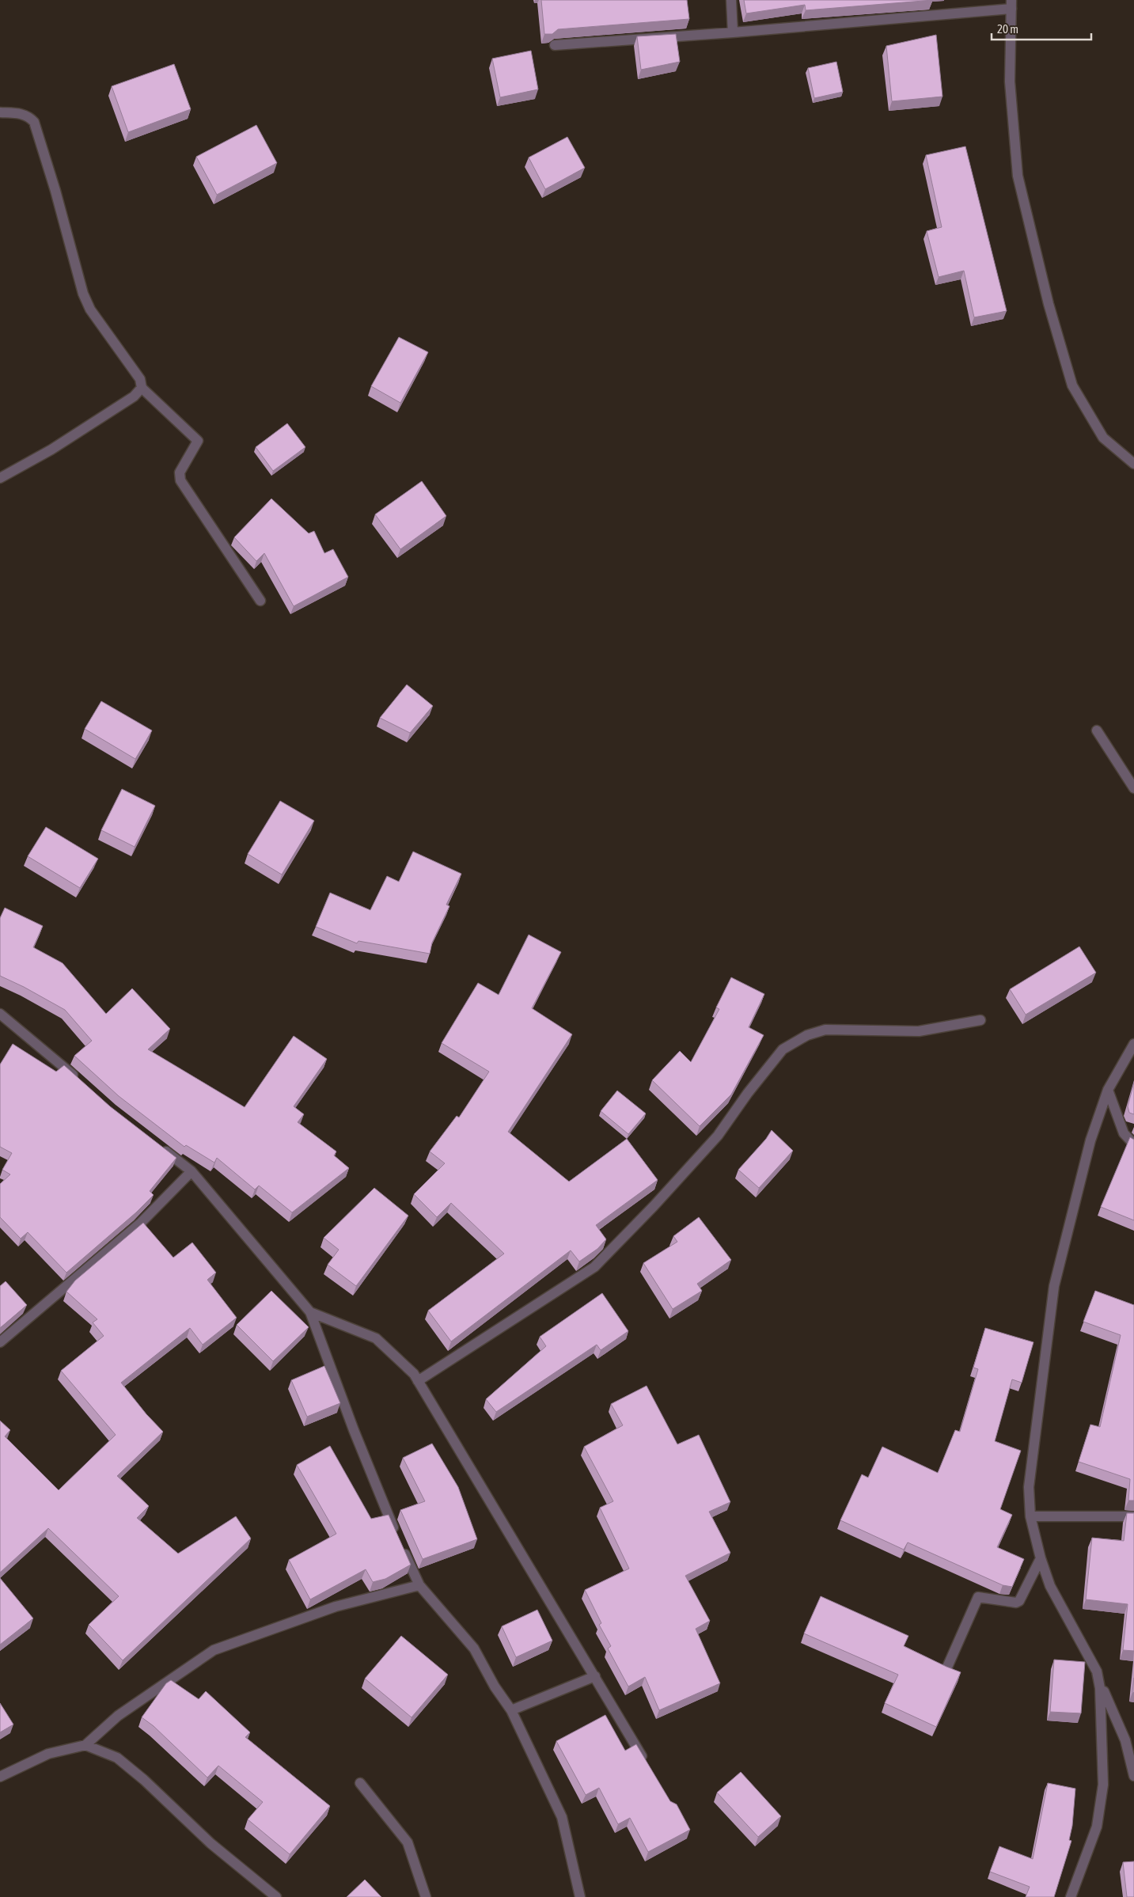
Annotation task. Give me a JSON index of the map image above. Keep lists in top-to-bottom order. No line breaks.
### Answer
{"scale_bar":"20 m"}
